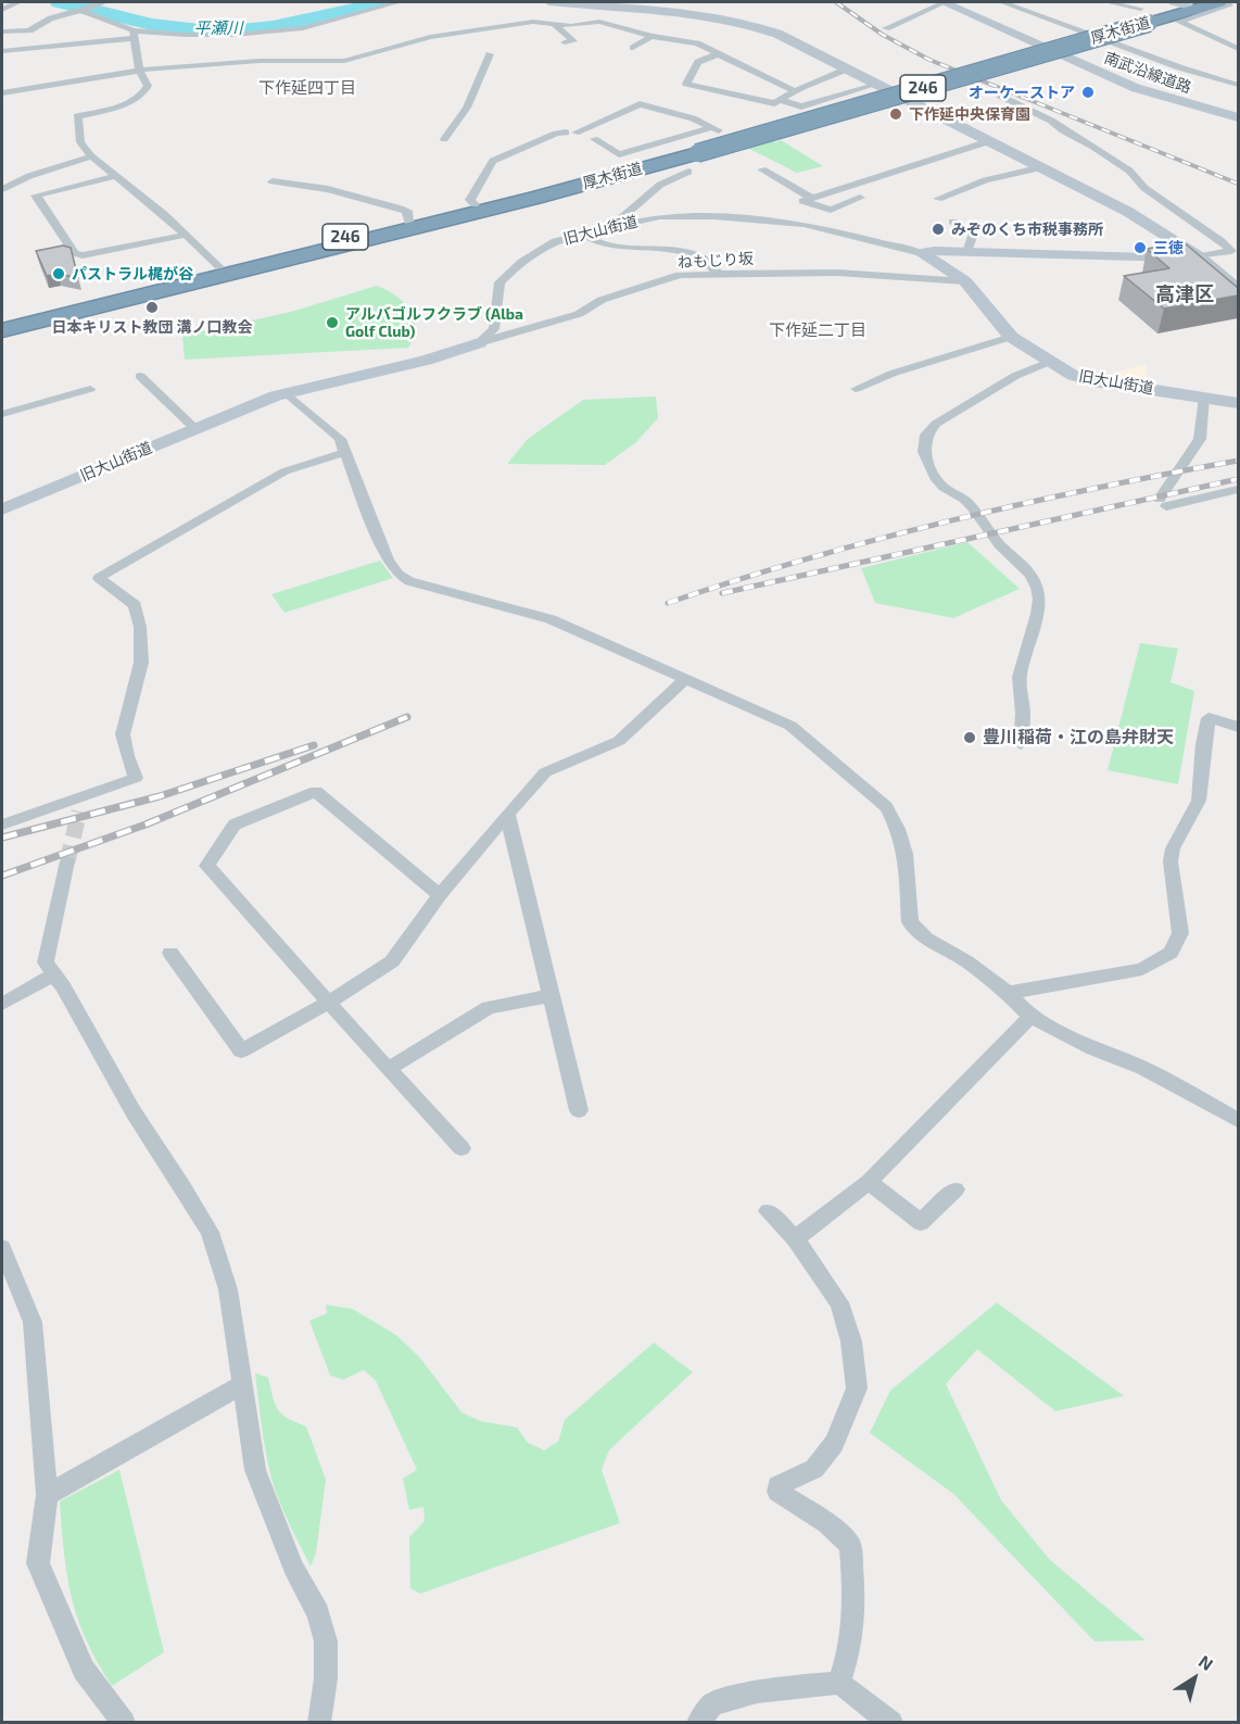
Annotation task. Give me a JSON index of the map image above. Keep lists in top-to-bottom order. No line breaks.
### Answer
{"streets":{"highway":["厚木街道","246"],"street":["南武沿線道路","旧大山街道","ねもじり坂"]},"crossings":[["旧大山街道","ねもじり坂"]],"districts":["下作延四丁目","高津区","下作延二丁目"],"water":["平瀬川"],"places":["オーケーストア","下作延中央保育園","みぞのくち市税事務所","三徳","パストラル梶が谷","日本キリスト教団 溝ノ口教会","アルバゴルフクラブ (Alba Golf Club)","豊川稲荷・江の島弁財天"],"north":"top right"}
